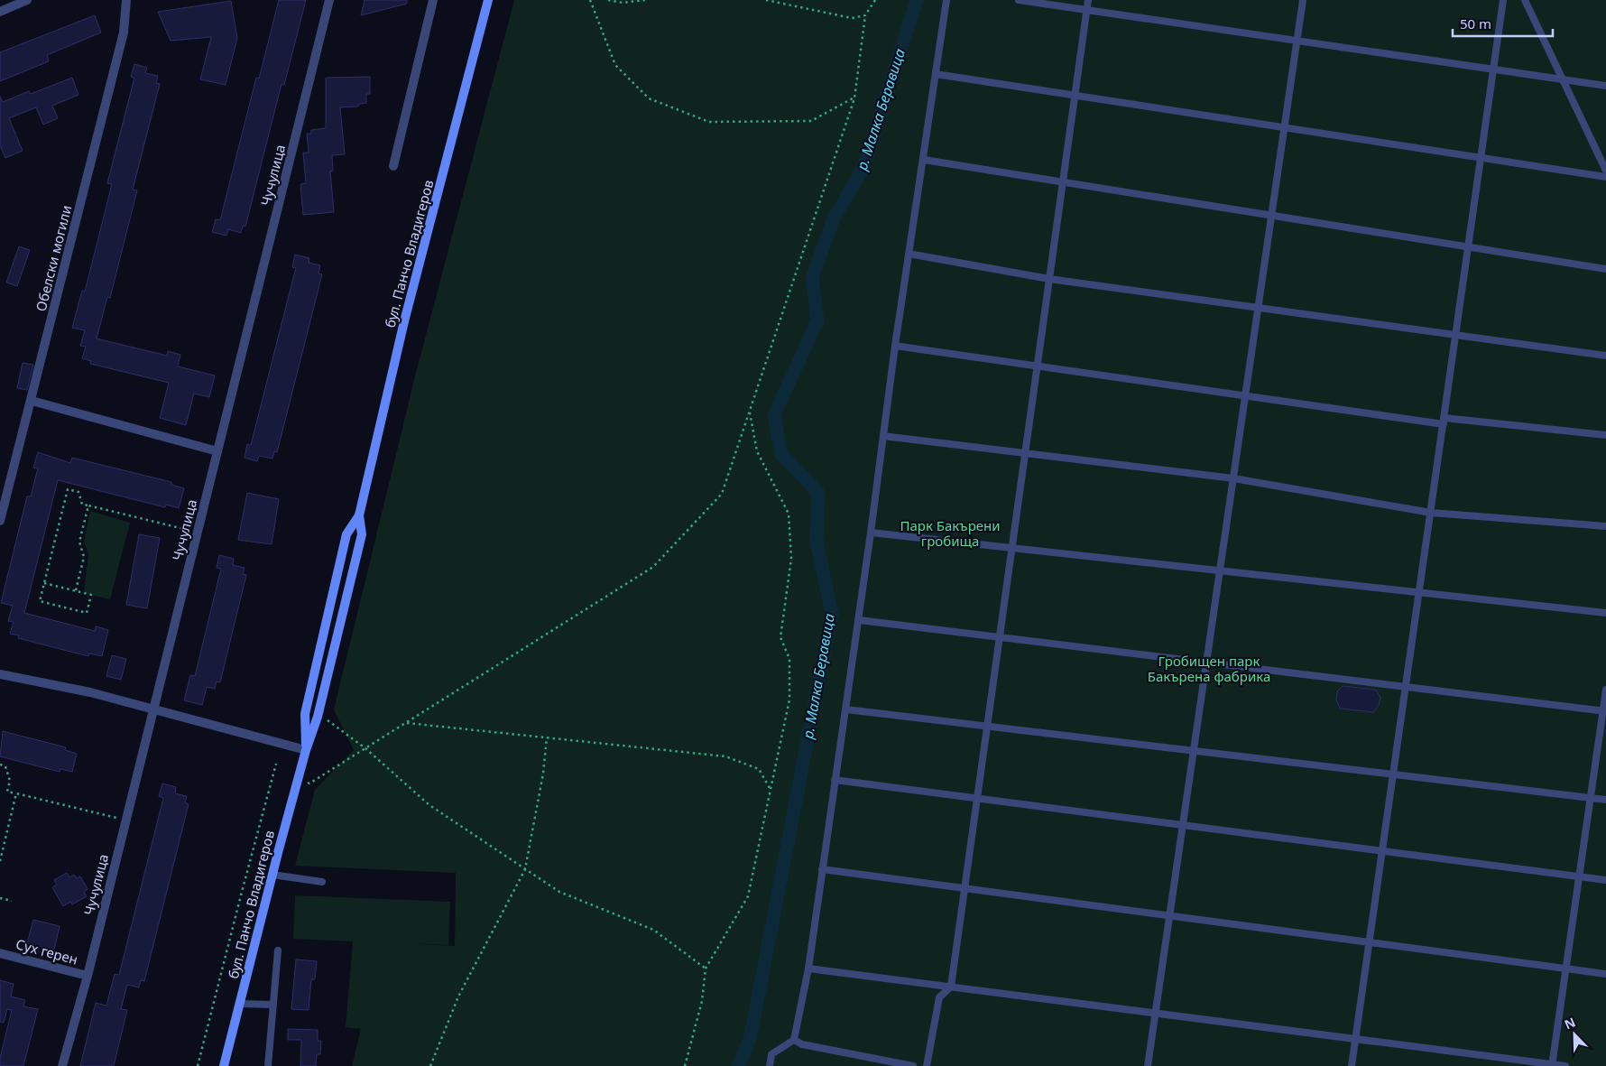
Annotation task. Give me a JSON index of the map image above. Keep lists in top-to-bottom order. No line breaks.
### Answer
{"streets":{"street":["Чучулица","бул. Панчо Владигеров","Обелски могили","Сух герен"]},"crossings":[["Чучулица","Сух герен"]],"water":["р. Малка Беравица"],"parks":["Парк Бакърени гробища","Гробищен парк Бакърена фабрика"],"scale_bar":"50 m","north":"top left"}
